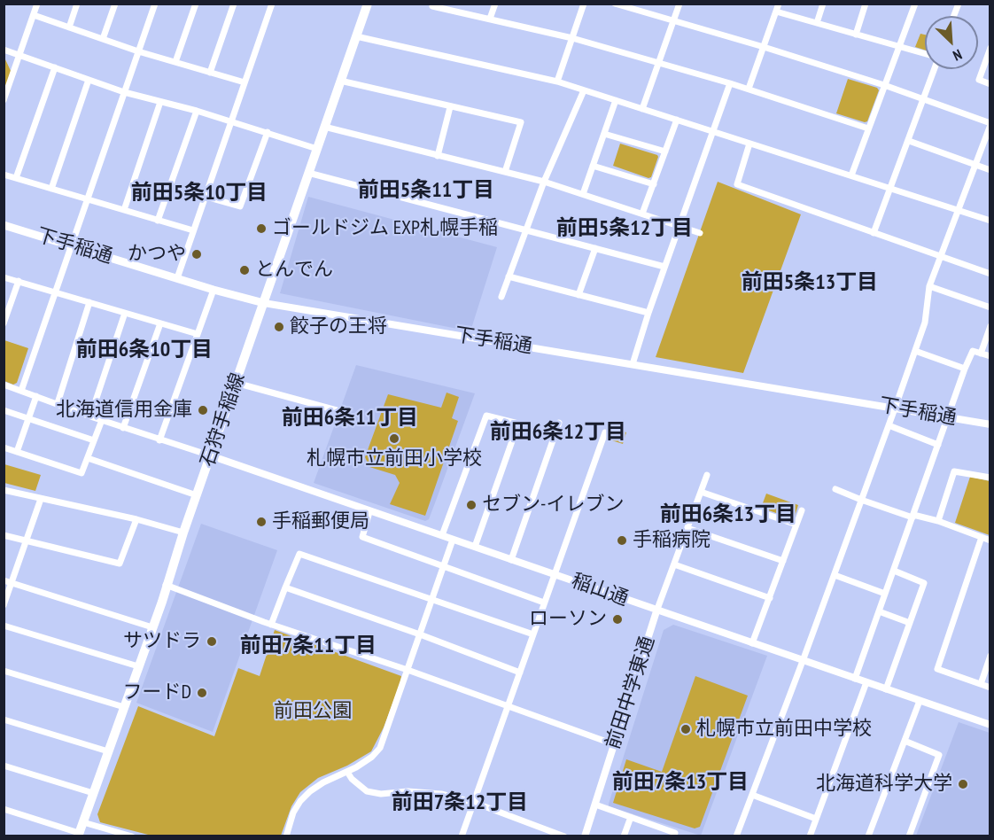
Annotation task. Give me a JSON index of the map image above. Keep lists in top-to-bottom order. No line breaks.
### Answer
{"streets":{"main road":["下手稲通","石狩手稲線"],"street":["稲山通","前田中学東通"]},"crossings":[["下手稲通","石狩手稲線"],["石狩手稲線","稲山通"],["稲山通","前田中学東通"]],"districts":["前田5条11丁目","前田5条10丁目","前田5条12丁目","前田5条13丁目","前田6条10丁目","前田6条11丁目","前田6条12丁目","前田6条13丁目","前田7条11丁目","前田7条13丁目","前田7条12丁目"],"parks":["前田公園"],"places":["ゴールドジム EXP札幌手稲","かつや","とんでん","餃子の王将","北海道信用金庫","札幌市立前田小学校","セブン-イレブン","手稲郵便局","手稲病院","ローソン","サツドラ","フードD","札幌市立前田中学校","北海道科学大学"],"north":"bottom right"}
